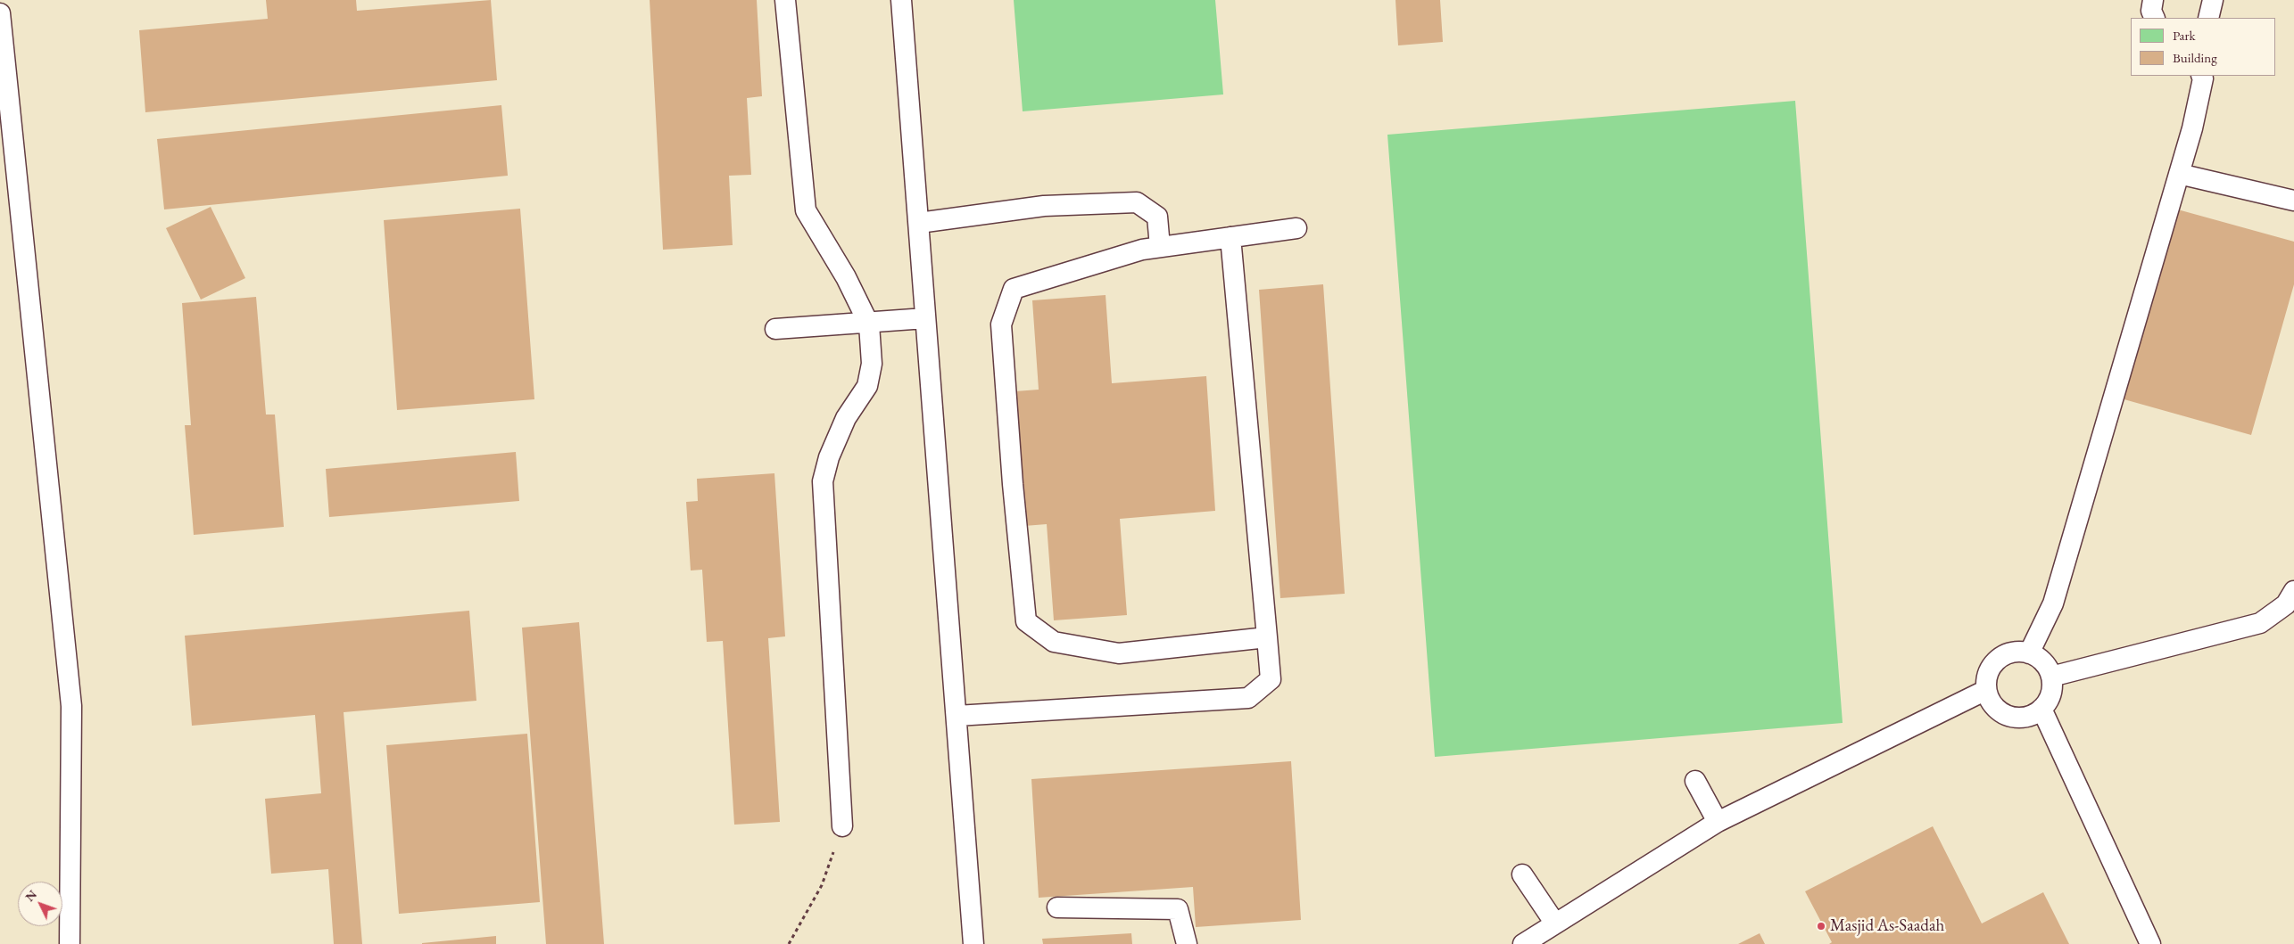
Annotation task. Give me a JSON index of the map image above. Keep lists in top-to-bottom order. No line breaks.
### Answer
{"places":["Masjid As-Saadah"],"legend":["Park","Building"],"north":"top left"}
